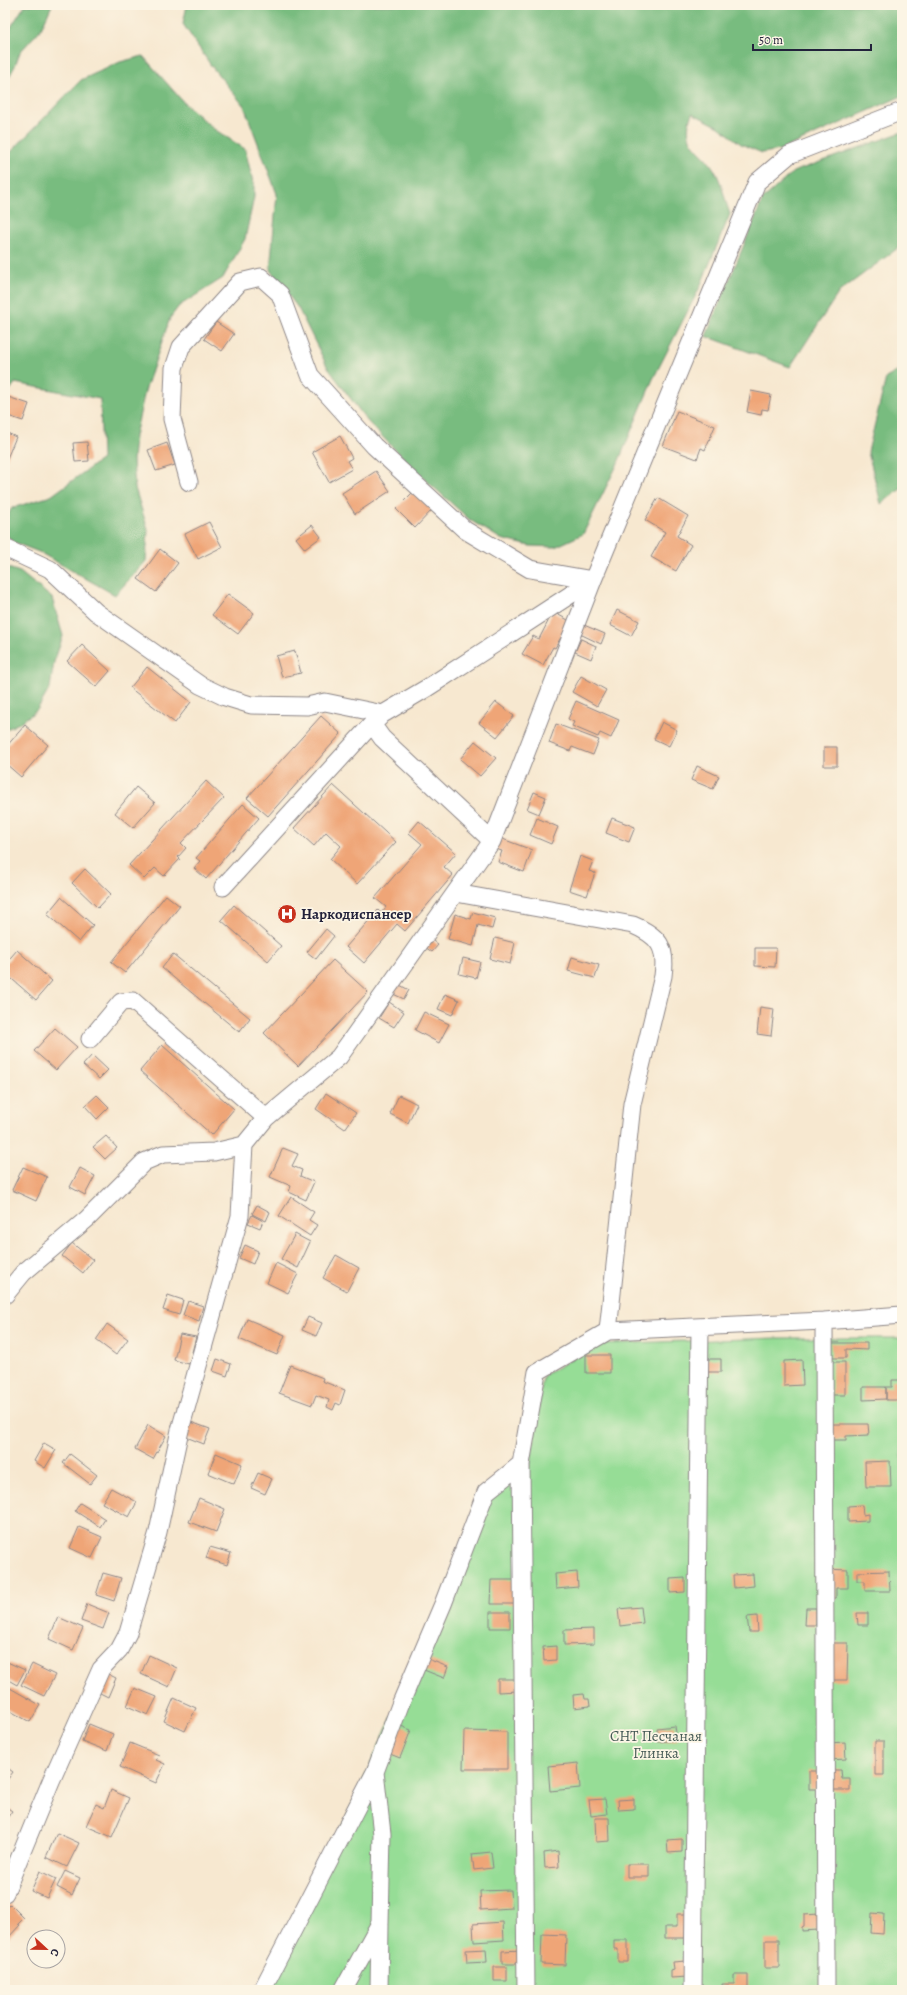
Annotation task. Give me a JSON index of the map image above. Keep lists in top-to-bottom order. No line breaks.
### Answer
{"parks":["СНТ Песчаная Глинка"],"places":{"hospital":["Наркодиспансер"]},"scale_bar":"50 m","north":"right"}
